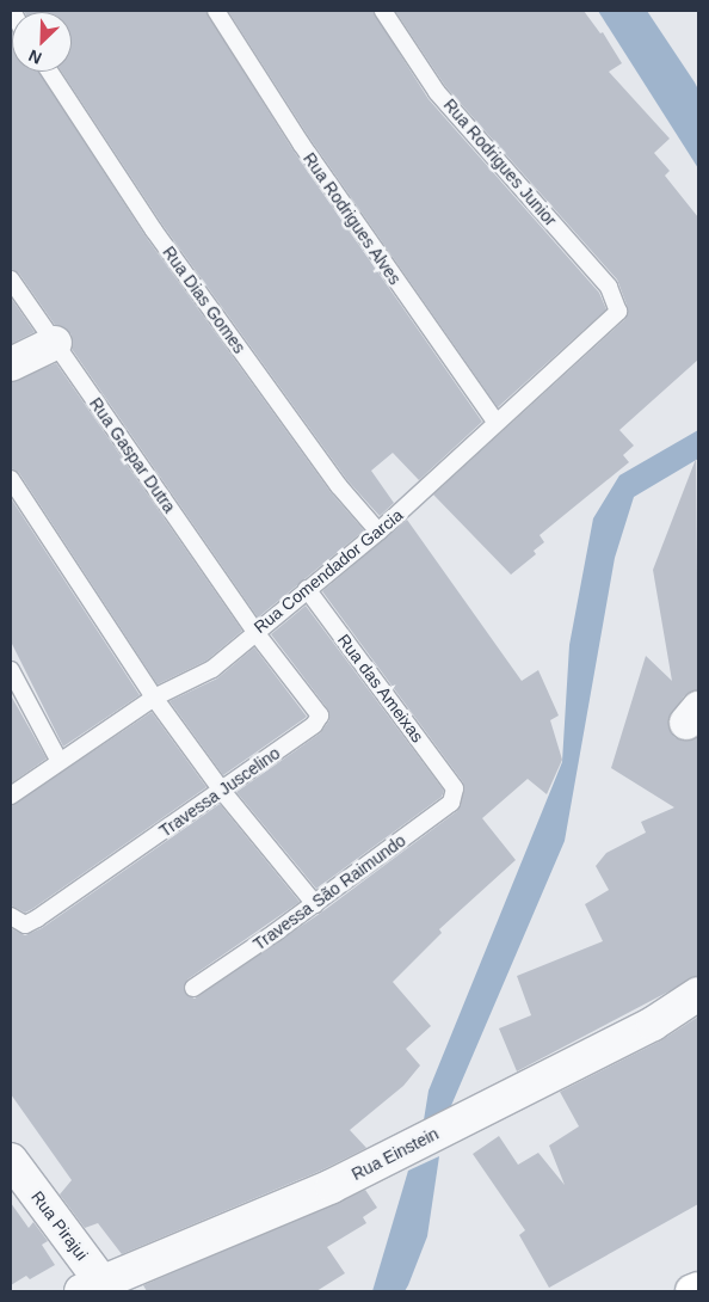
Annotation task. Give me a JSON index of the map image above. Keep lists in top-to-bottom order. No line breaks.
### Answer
{"streets":{"street":["Rua Einstein","Rua Pirajui"],"lane":["Rua Rodrigues Junior","Rua Rodrigues Alves","Rua Dias Gomes","Rua Gaspar Dutra","Rua Comendador Garcia","Rua das Ameixas","Travessa Juscelino","Travessa São Raimundo"]},"crossings":[["Rua Rodrigues Junior","Rua Comendador Garcia"],["Rua Rodrigues Alves","Rua Comendador Garcia"],["Rua Dias Gomes","Rua Comendador Garcia"],["Rua Gaspar Dutra","Rua Comendador Garcia"],["Rua Gaspar Dutra","Travessa Juscelino"],["Rua Comendador Garcia","Rua das Ameixas"],["Rua Comendador Garcia","Travessa Juscelino"],["Rua das Ameixas","Travessa São Raimundo"],["Rua Einstein","Rua Pirajui"]],"north":"bottom left"}
